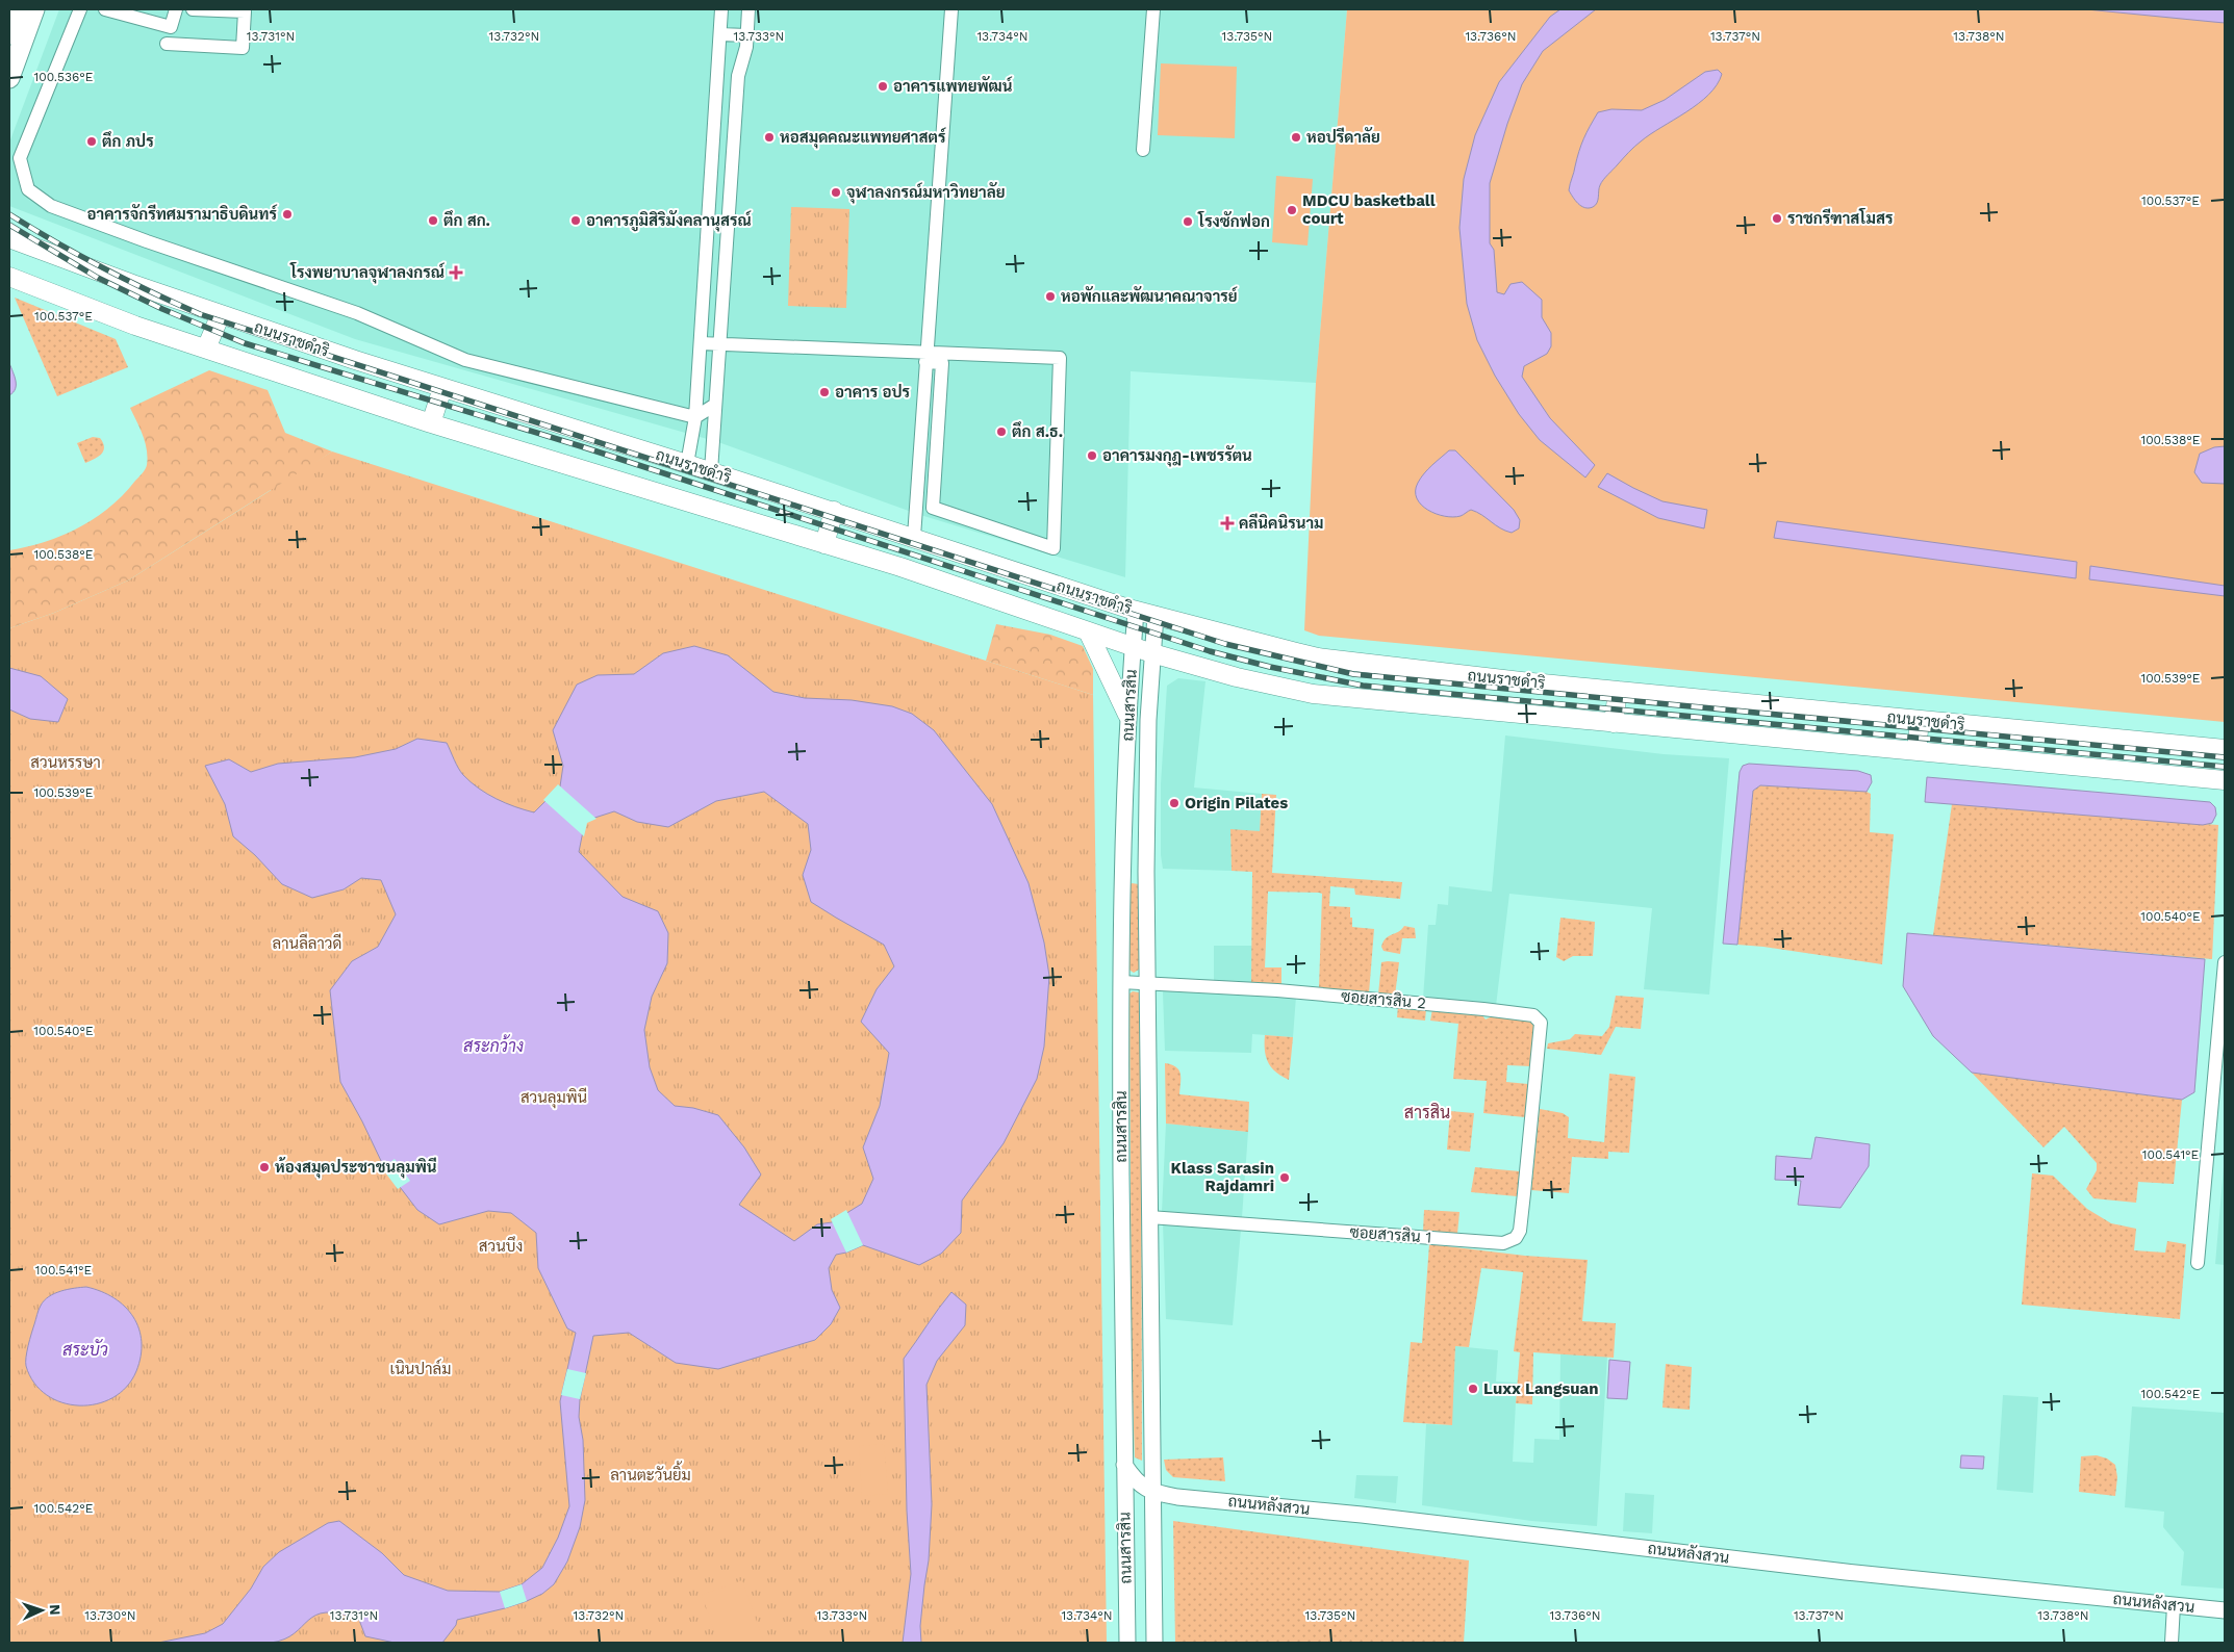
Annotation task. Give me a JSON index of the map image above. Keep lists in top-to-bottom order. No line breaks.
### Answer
{"streets":{"main road":["ถนนราชดำริ"],"street":["ถนนสารสิน","ซอยสารสิน 2","ซอยสารสิน 1","ถนนหลังสวน"]},"crossings":[["ถนนราชดำริ","ถนนสารสิน"],["ถนนสารสิน","ซอยสารสิน 2"],["ถนนสารสิน","ซอยสารสิน 1"],["ถนนสารสิน","ถนนหลังสวน"],["ซอยสารสิน 2","ซอยสารสิน 1"]],"districts":["สารสิน"],"water":["สระกว้าง","สระบัว"],"parks":["สวนหรรษา","ลานลีลาวดี","สวนลุมพินี","สวนบึง","เนินปาล์ม","ลานตะวันยิ้ม"],"places":{"other":["อาคารแพทยพัฒน์","หอสมุดคณะแพทยศาสตร์","หอปรีดาลัย","ตึก ภปร","จุฬาลงกรณ์มหาวิทยาลัย","MDCU basketball court","อาคารจักรีทศมรามาธิบดินทร์","ราชกรีฑาสโมสร","ตึก สก.","อาคารภูมิสิริมังคลานุสรณ์","โรงซักฟอก","หอพักและพัฒนาคณาจารย์","อาคาร อปร","ตึก ส.ธ.","อาคารมงกุฎ-เพชรรัตน","Origin Pilates","ห้องสมุดประชาชนลุมพินี","Klass Sarasin Rajdamri","Luxx Langsuan"],"health":["โรงพยาบาลจุฬาลงกรณ์","คลีนิคนิรนาม"]},"north":"right","coordinates":["13.731°N","13.732°N","13.733°N","13.734°N","13.735°N","13.736°N","13.737°N","13.738°N","100.536°E","100.537°E","100.538°E","100.539°E","100.540°E","100.541°E","100.542°E","13.730°N"]}
